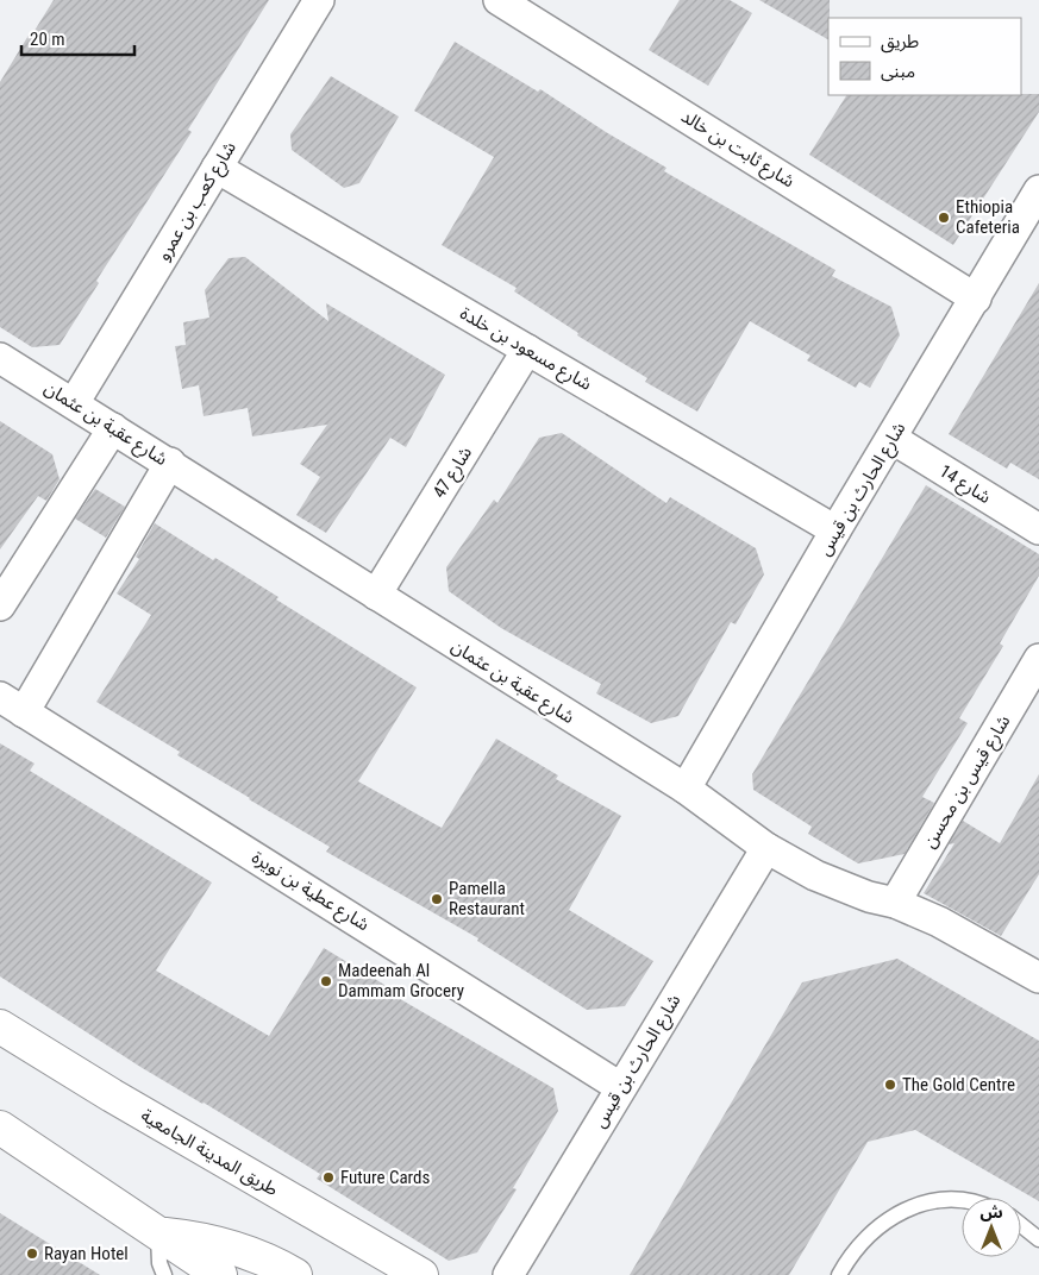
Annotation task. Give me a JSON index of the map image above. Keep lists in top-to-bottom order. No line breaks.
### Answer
{"streets":{"main road":["طريق المدينة الجامعية"],"street":["شارع ثابت بن خالد","شارع كعب بن عمرو","شارع مسعود بن خلدة","شارع عقبة بن عثمان","شارع 47","شارع 14","شارع الحارث بن قيس","شارع قيس بن محسن","شارع عطية بن نويرة"]},"crossings":[["شارع ثابت بن خالد","شارع الحارث بن قيس"],["شارع كعب بن عمرو","شارع مسعود بن خلدة"],["شارع كعب بن عمرو","شارع عقبة بن عثمان"],["شارع مسعود بن خلدة","شارع 47"],["شارع مسعود بن خلدة","شارع الحارث بن قيس"],["شارع عقبة بن عثمان","شارع 47"],["شارع عقبة بن عثمان","شارع الحارث بن قيس"],["شارع عقبة بن عثمان","شارع قيس بن محسن"],["شارع 14","شارع الحارث بن قيس"],["شارع الحارث بن قيس","شارع عطية بن نويرة"]],"places":["Ethiopia Cafeteria","Pamella Restaurant","Madeenah Al Dammam Grocery","The Gold Centre","Future Cards","Rayan Hotel"],"legend":["طريق","مبنى"],"scale_bar":"20 m","north":"top"}
